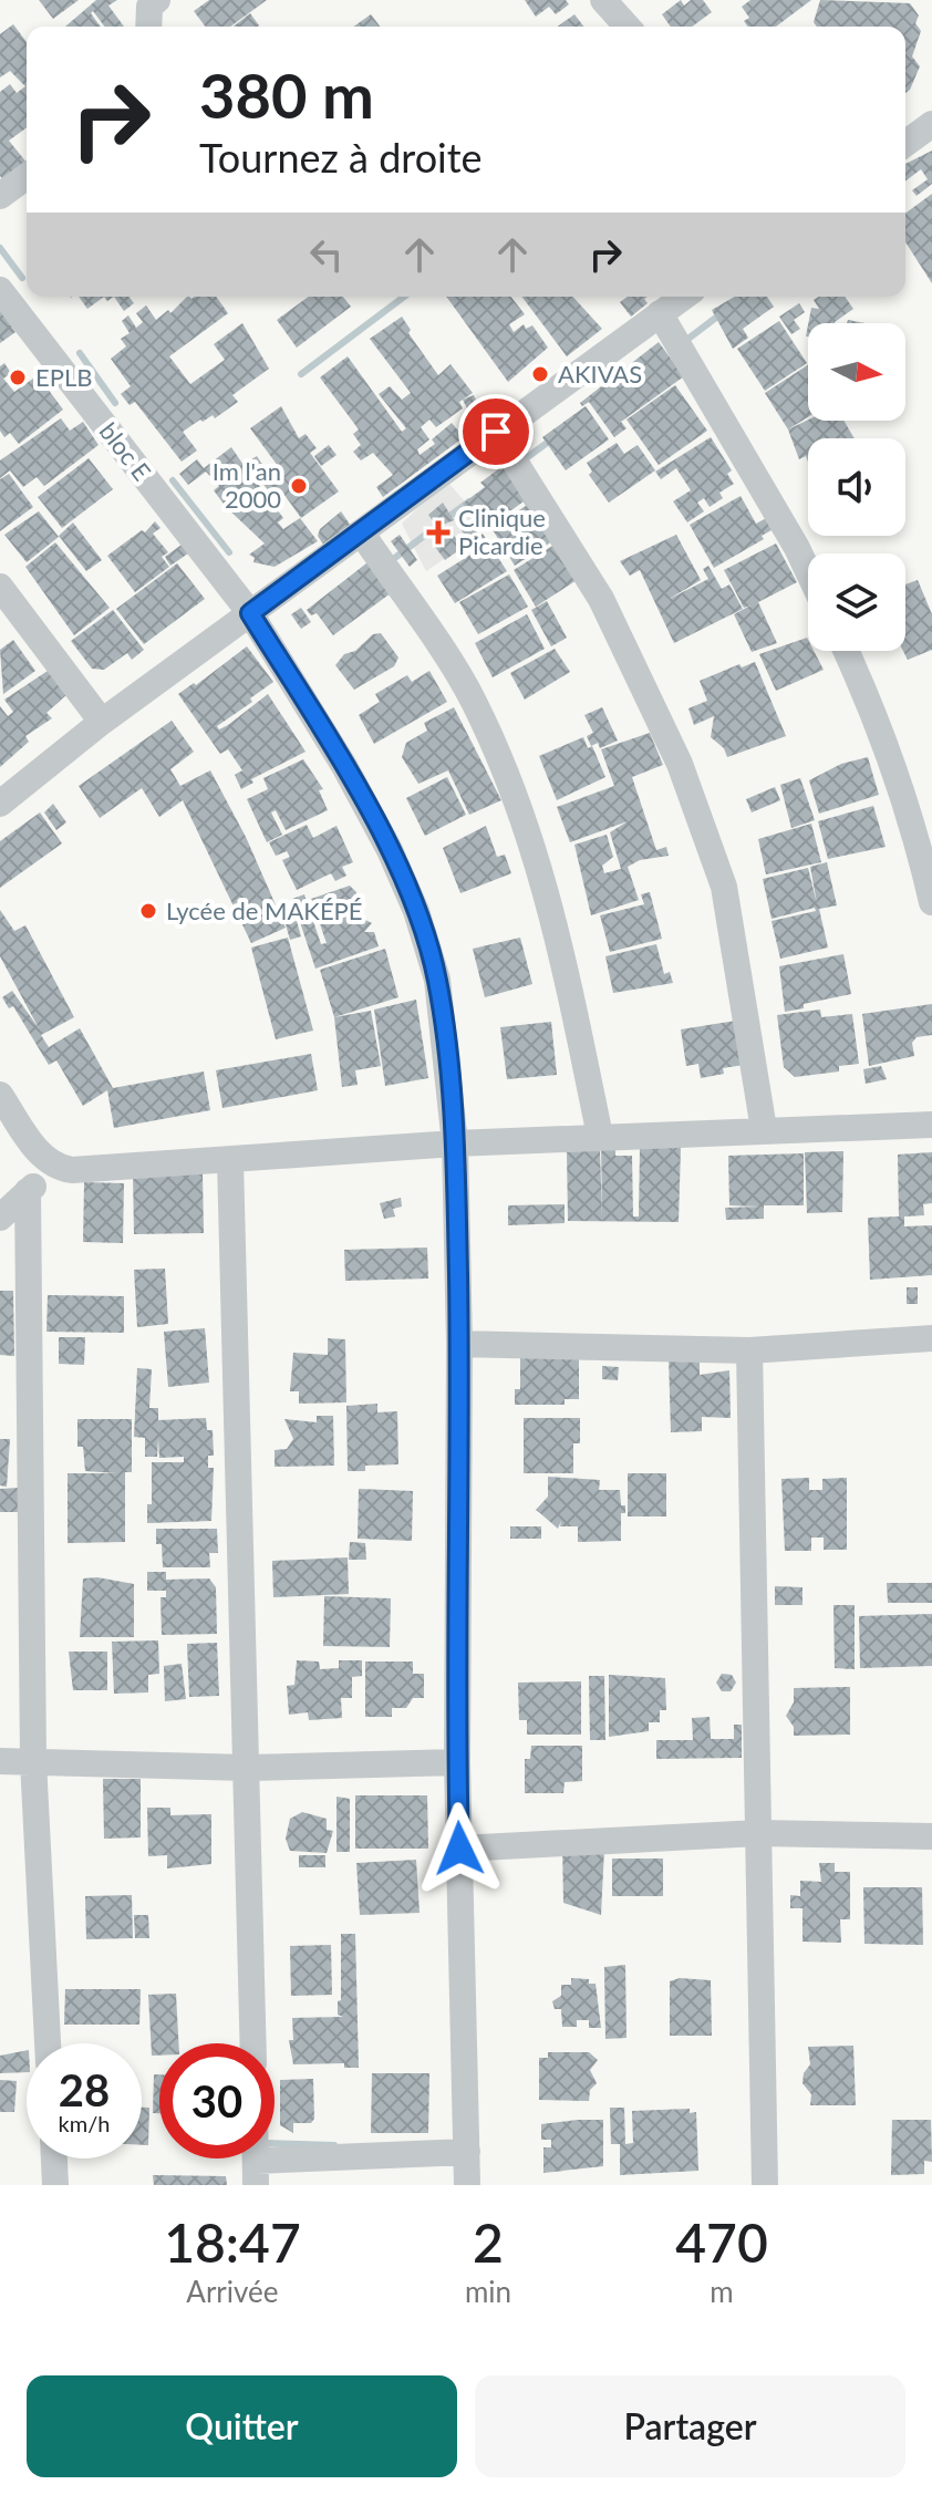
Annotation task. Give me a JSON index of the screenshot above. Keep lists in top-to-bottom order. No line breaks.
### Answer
{"streets":{"street":["bloc E"]},"places":{"other":["AKIVAS","EPLB","Im l'an 2000","Lycée de MAKÉPÉ"],"health":["Clinique Picardie"]},"north":"right","page":{"turn":["380 m","Tournez à droite"],"speed":"28 km/h","limit":"30","eta":["18:47","Arrivée","2","min","470","m"],"buttons":["Quitter","Partager"]}}
